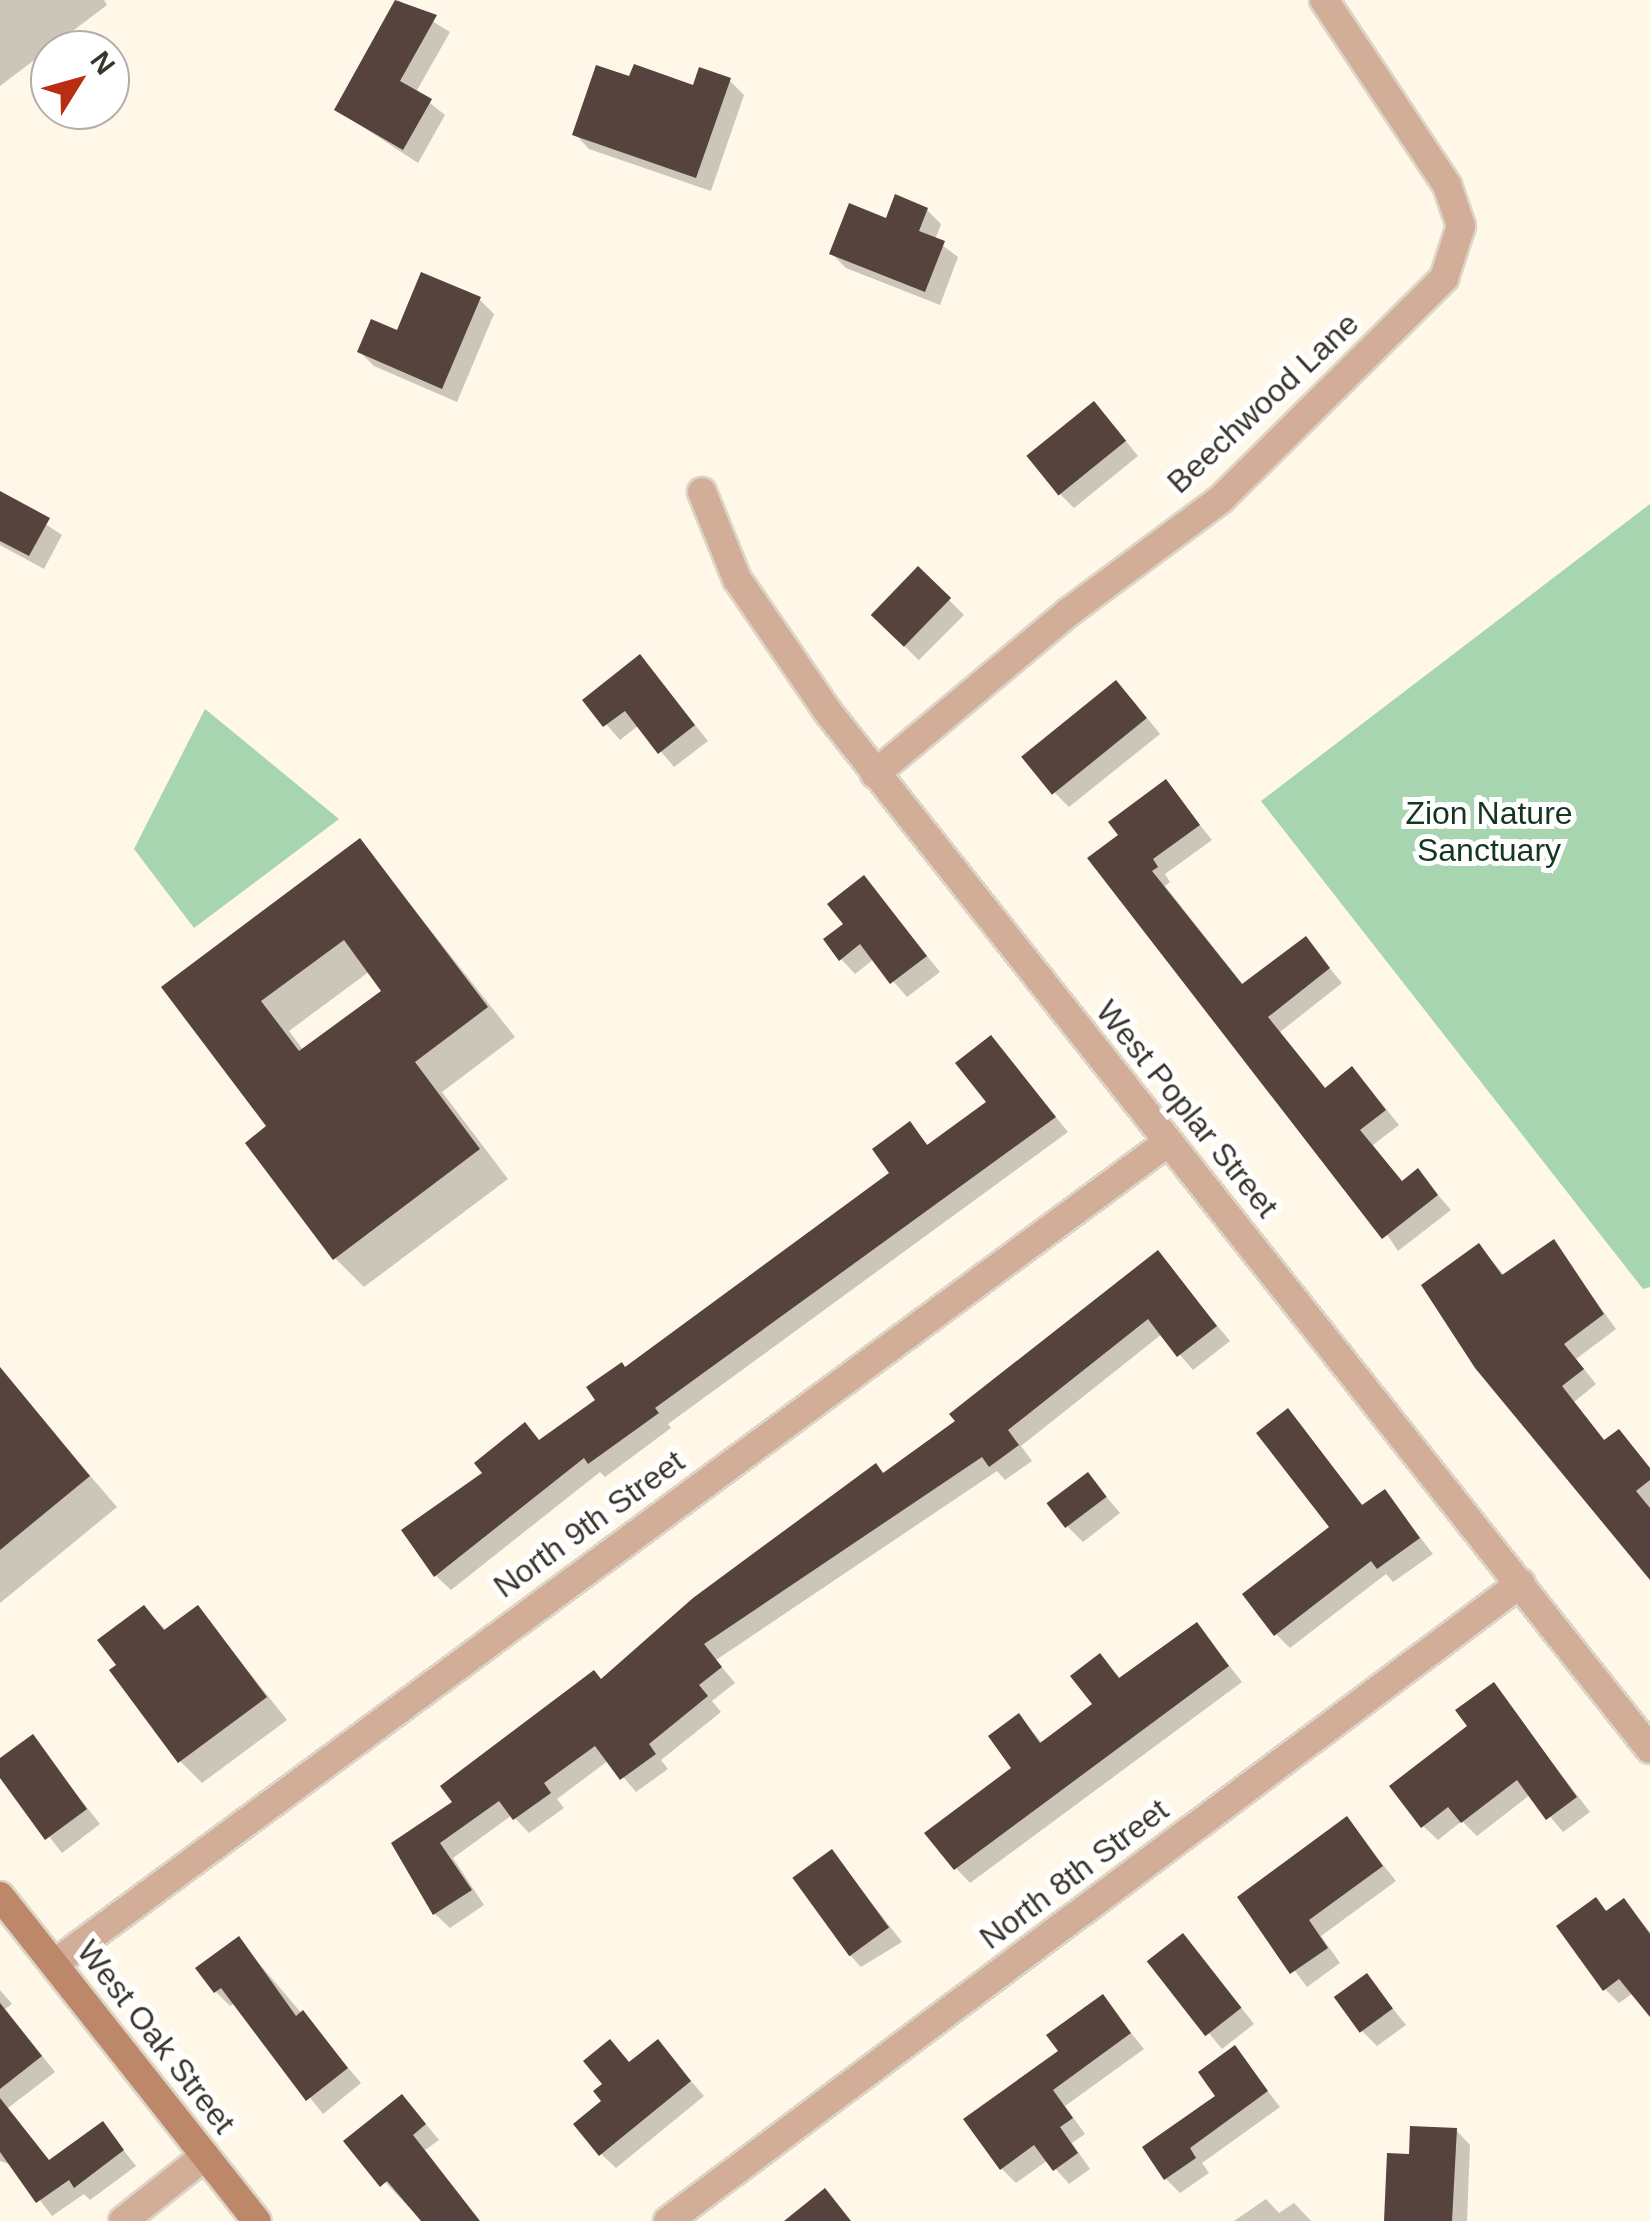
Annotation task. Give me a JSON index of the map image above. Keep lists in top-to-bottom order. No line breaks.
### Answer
{"streets":{"main road":["West Oak Street"],"street":["Beechwood Lane","West Poplar Street","North 9th Street","North 8th Street"]},"crossings":[["Beechwood Lane","West Poplar Street"],["West Poplar Street","North 9th Street"],["West Poplar Street","North 8th Street"],["North 9th Street","West Oak Street"]],"parks":["Zion Nature Sanctuary"],"north":"top right"}
